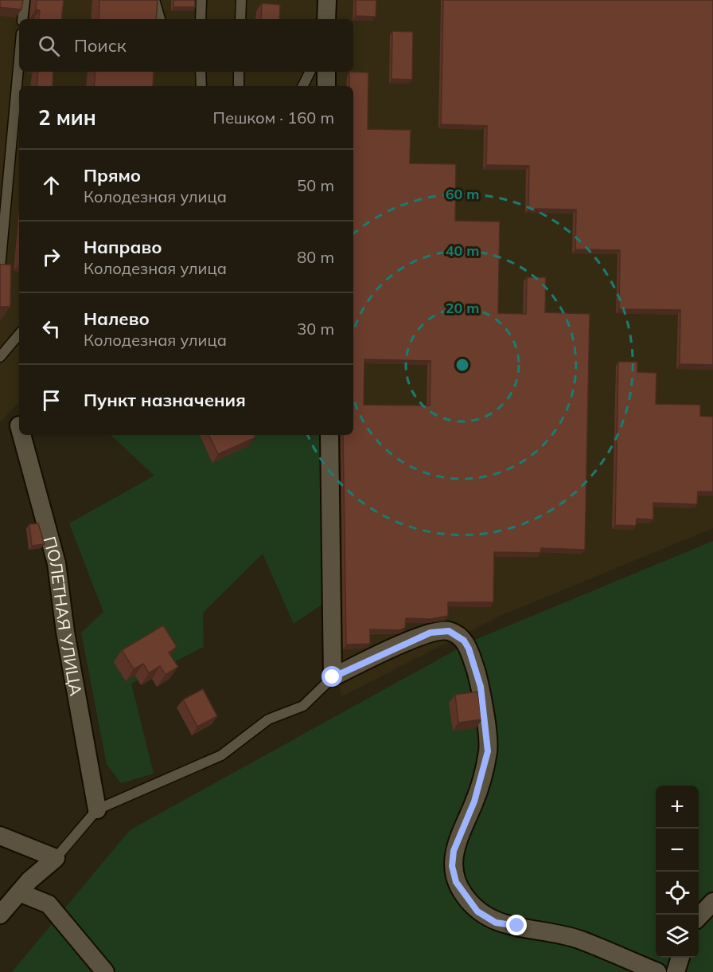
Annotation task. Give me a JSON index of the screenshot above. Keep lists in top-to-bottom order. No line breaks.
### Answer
{"streets":{"street":["ПОЛЕТНАЯ УЛИЦА"]},"page":{"search":"Поиск","heading":["2 мин","Пешком · 160 m"],"list":[["Прямо","Колодезная улица","50 m"],["Направо","Колодезная улица","80 m"],["Налево","Колодезная улица","30 m"],"Пункт назначения"],"map_buttons":["+","−"]},"rings":["60 m","40 m","20 m"]}
